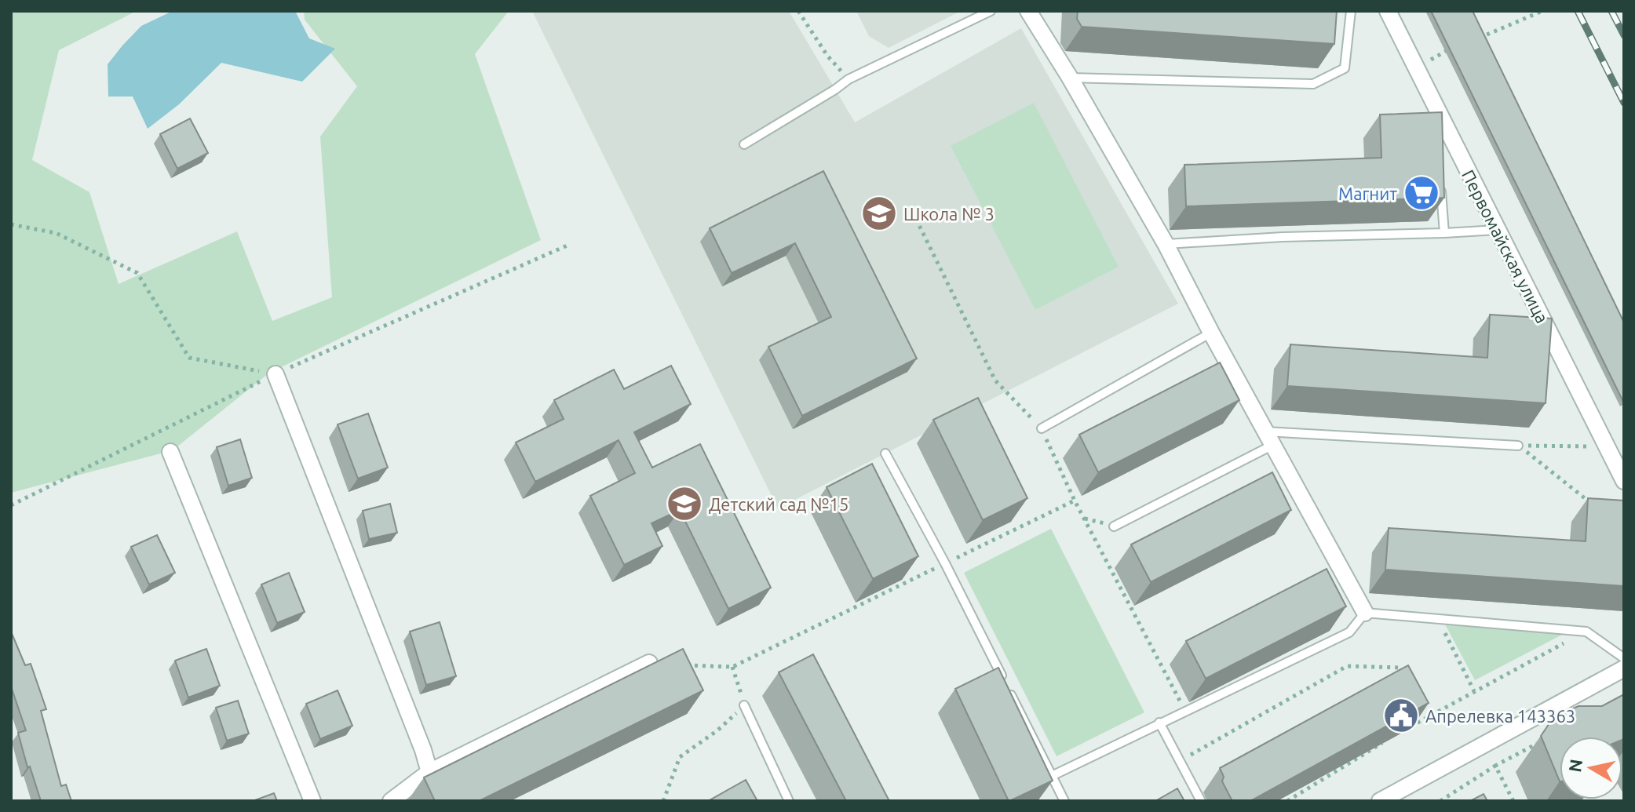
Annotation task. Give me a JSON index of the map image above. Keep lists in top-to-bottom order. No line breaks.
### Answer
{"streets":{"street":["Первомайская улица"]},"places":{"supermarket":["Магнит"],"school or university":["Школа № 3","Детский сад №15"],"public building":["Апрелевка 143363"]},"north":"left"}
